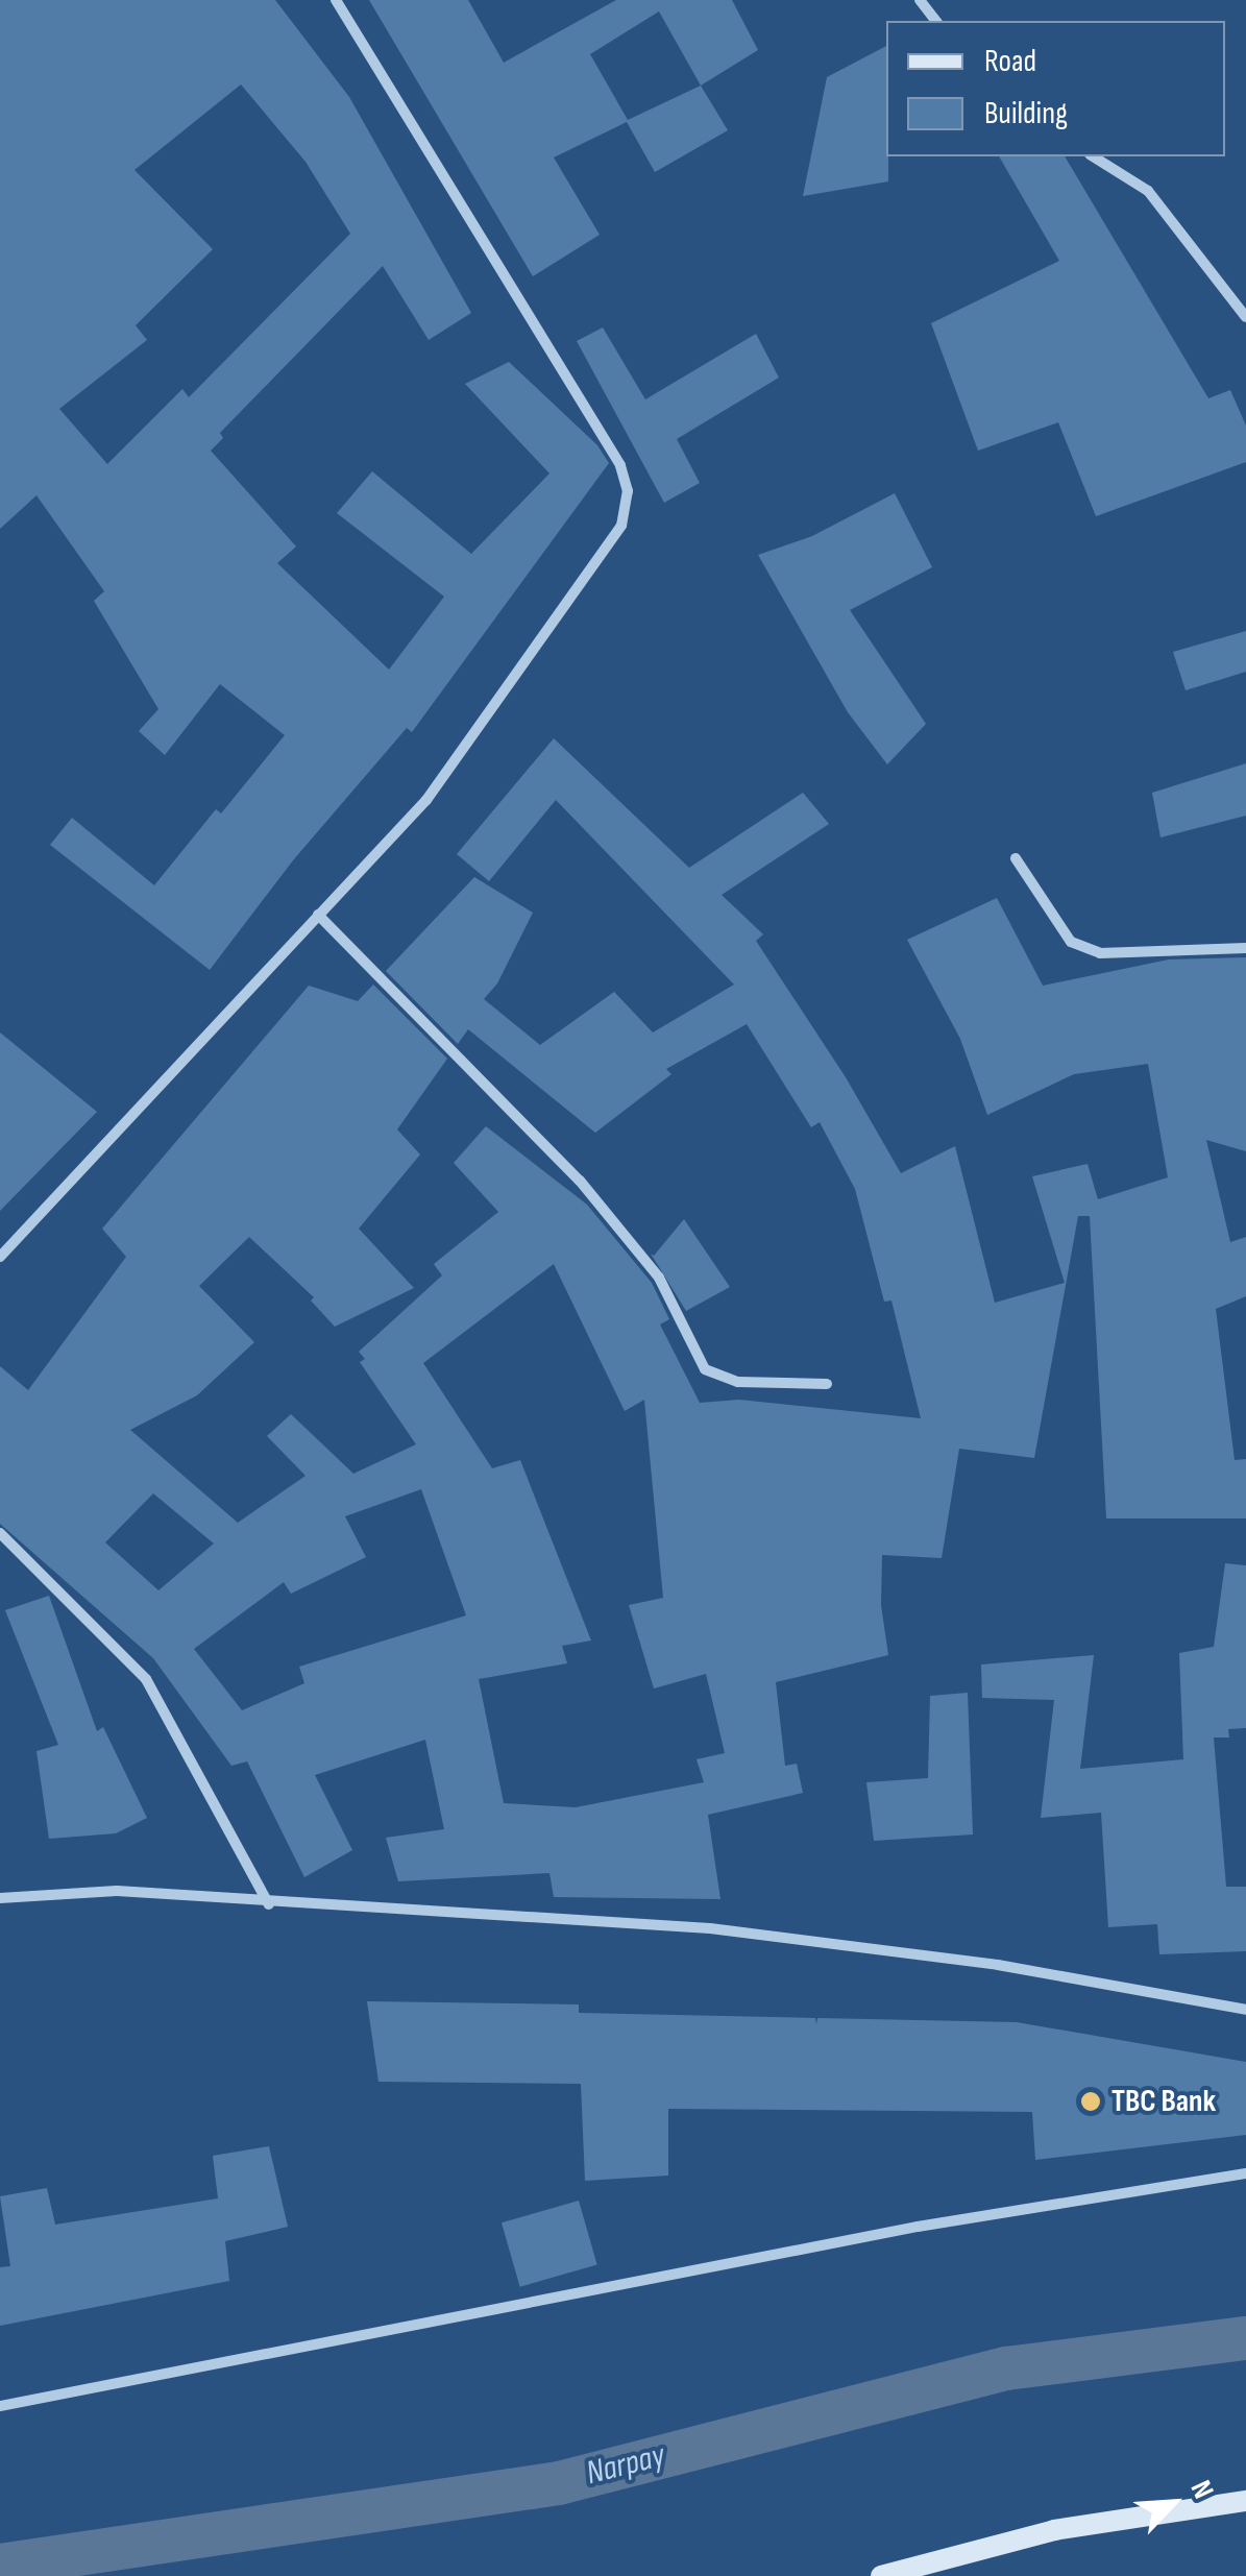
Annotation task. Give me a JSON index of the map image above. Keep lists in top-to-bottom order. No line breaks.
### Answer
{"water":["Narpay"],"places":["TBC Bank"],"legend":["Road","Building"],"north":"top right"}
